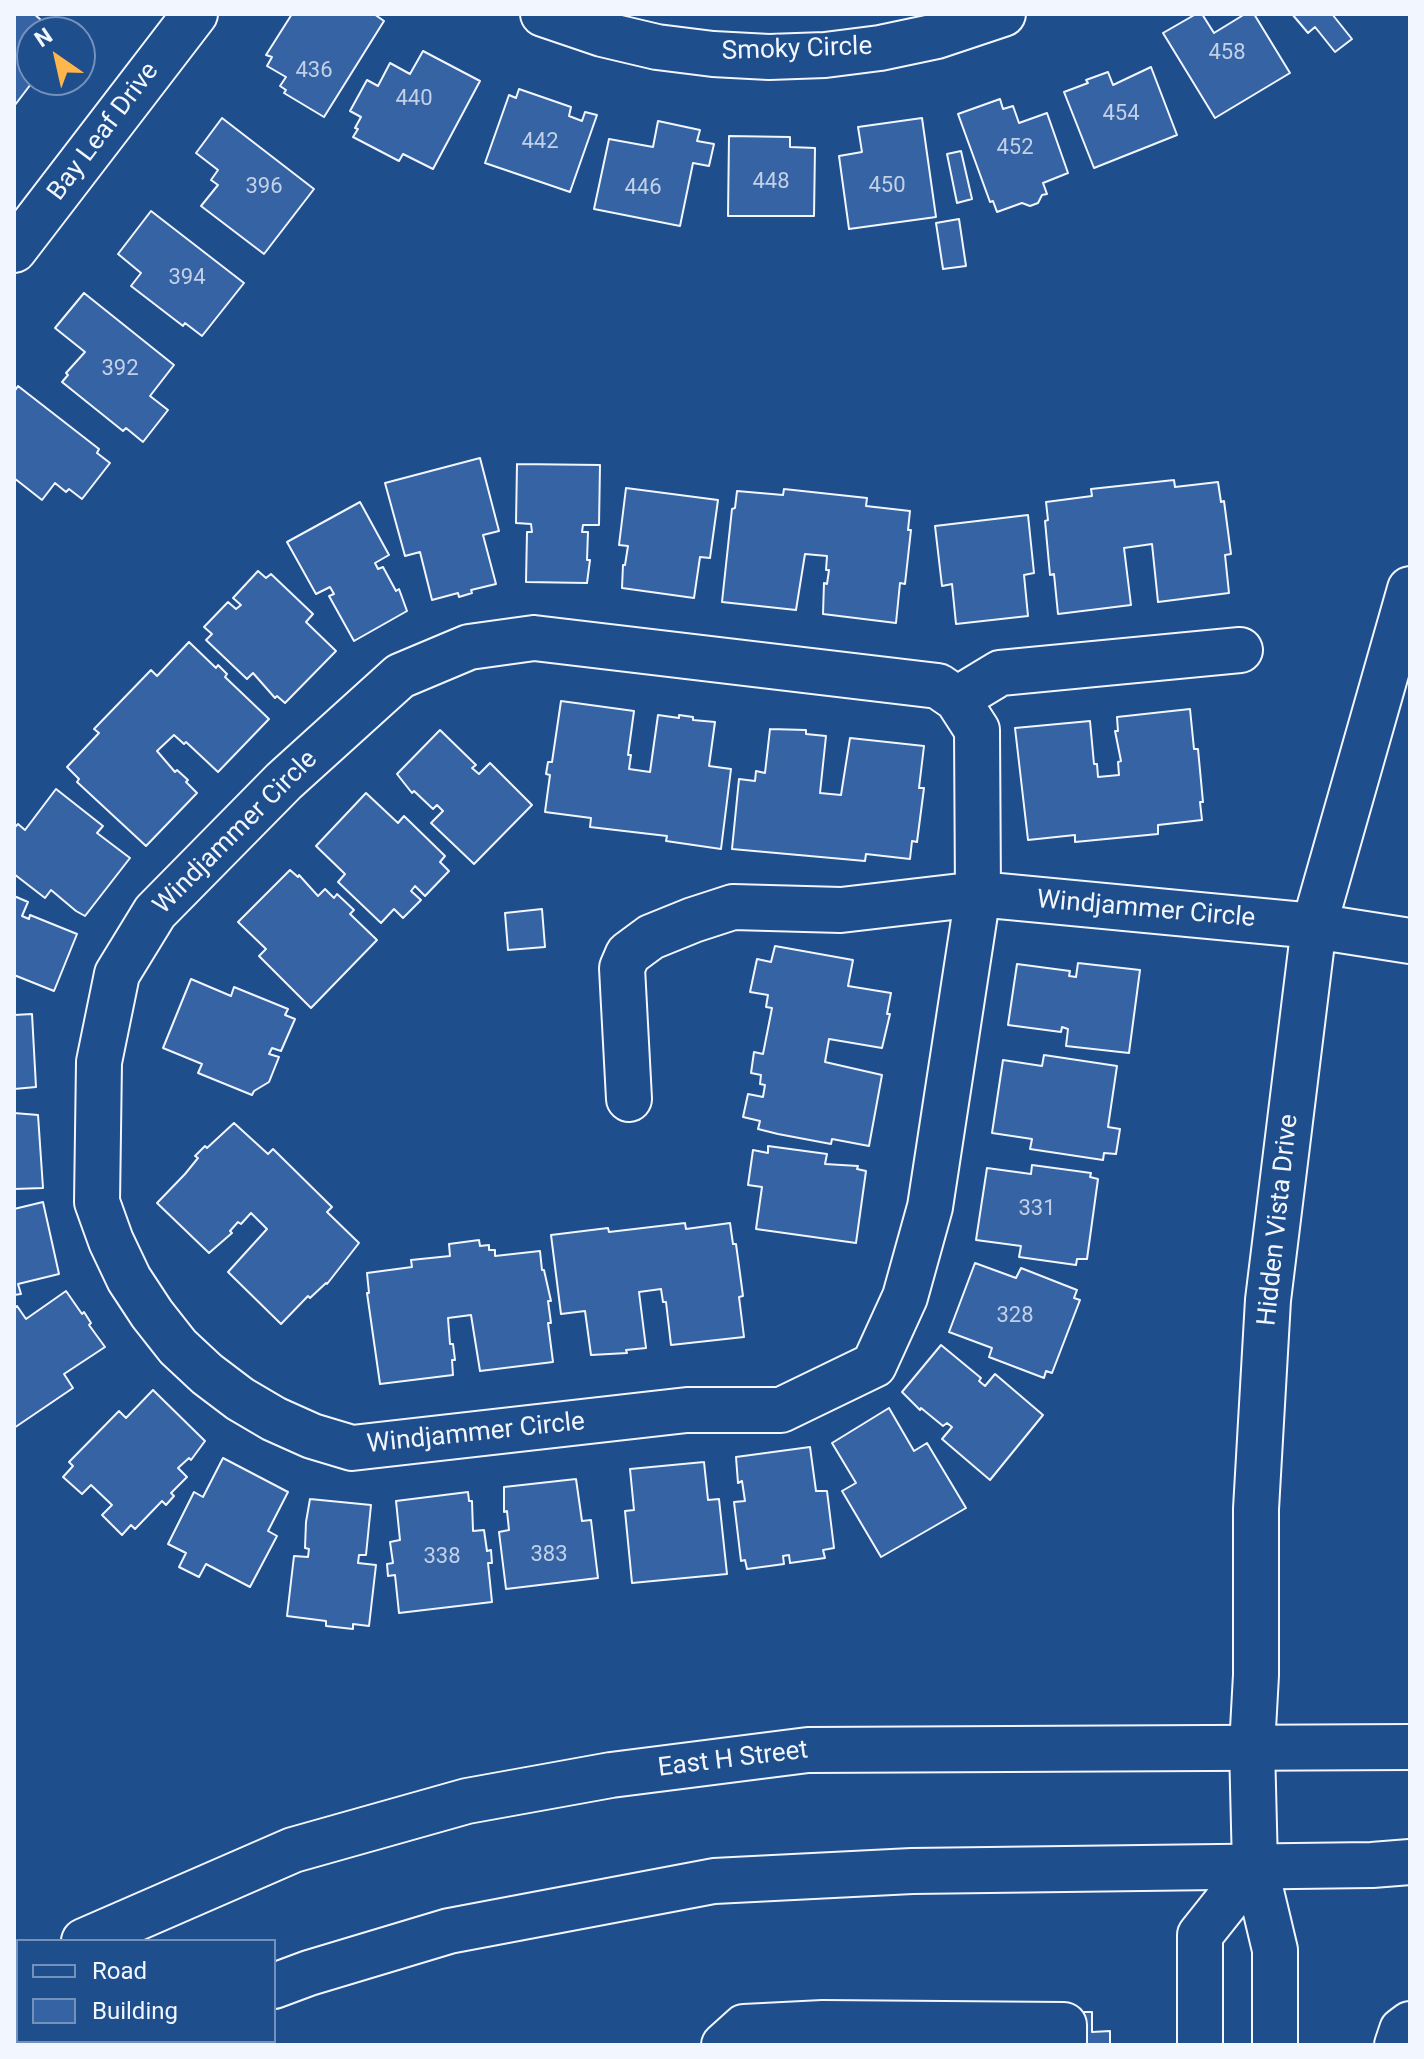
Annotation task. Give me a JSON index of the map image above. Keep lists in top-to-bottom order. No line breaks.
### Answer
{"streets":{"street":["Smoky Circle","Bay Leaf Drive","Windjammer Circle","Hidden Vista Drive","East H Street"]},"crossings":[["Windjammer Circle","Hidden Vista Drive"],["Hidden Vista Drive","East H Street"]],"house_numbers":["458","436","440","454","442","452","448","450","396","446","394","392","331","328","383","338"],"legend":["Road","Building"],"north":"top left"}
